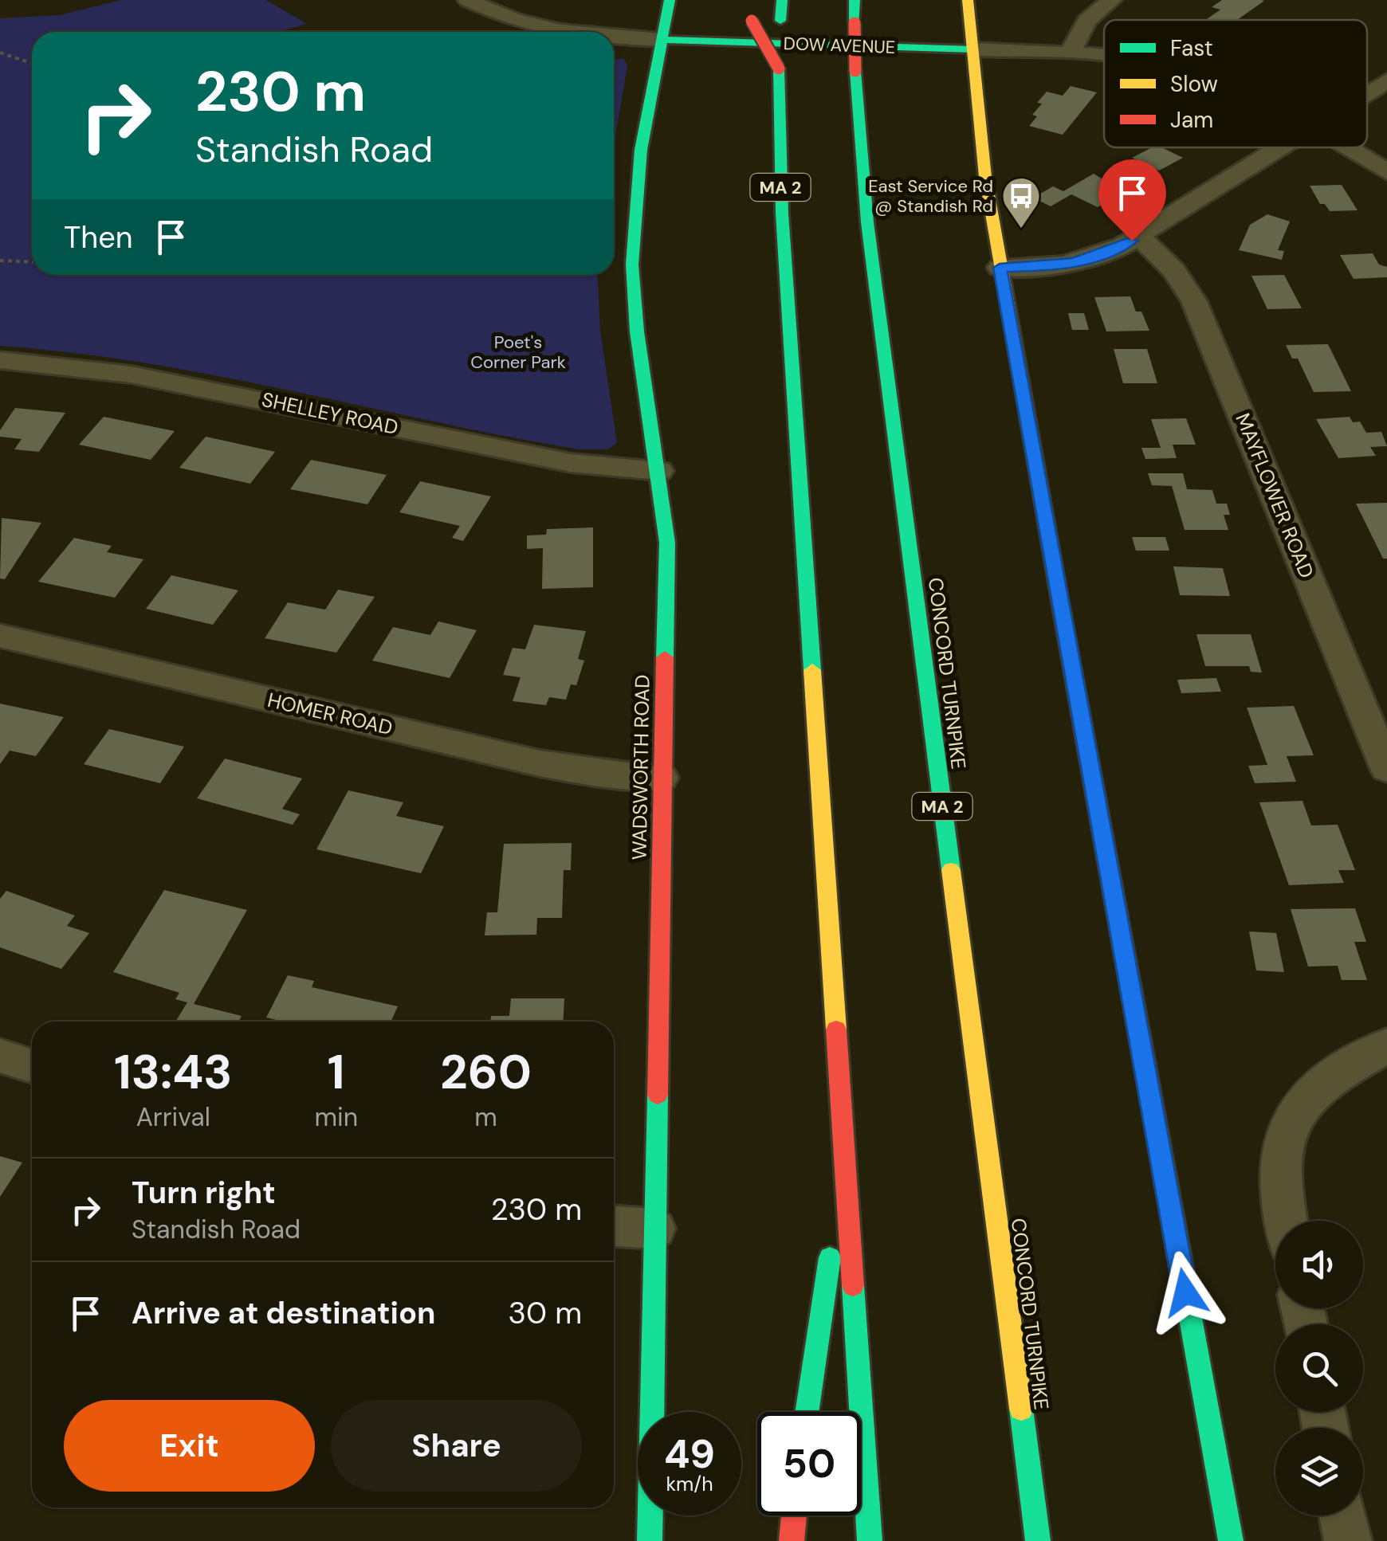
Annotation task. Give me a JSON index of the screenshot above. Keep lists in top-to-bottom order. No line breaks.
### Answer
{"streets":{"main road":["DOW AVENUE","MA 2","CONCORD TURNPIKE","WADSWORTH ROAD"],"street":["SHELLEY ROAD","MAYFLOWER ROAD","HOMER ROAD"]},"crossings":[["DOW AVENUE","WADSWORTH ROAD"],["SHELLEY ROAD","WADSWORTH ROAD"],["HOMER ROAD","WADSWORTH ROAD"]],"parks":["Poet's Corner Park"],"places":{"bus stop":["East Service Rd @ Standish Rd"]},"legend":["Fast","Slow","Jam"],"page":{"turn":["230 m","Standish Road"],"then":"Then","eta":["13:43","Arrival","1","min","260","m"],"list":[{"name":"Turn right","note":"Standish Road","value":"230 m"},{"name":"Arrive at destination","value":"30 m"}],"buttons":["Exit","Share"],"speed":"49 km/h","limit":"50"}}
